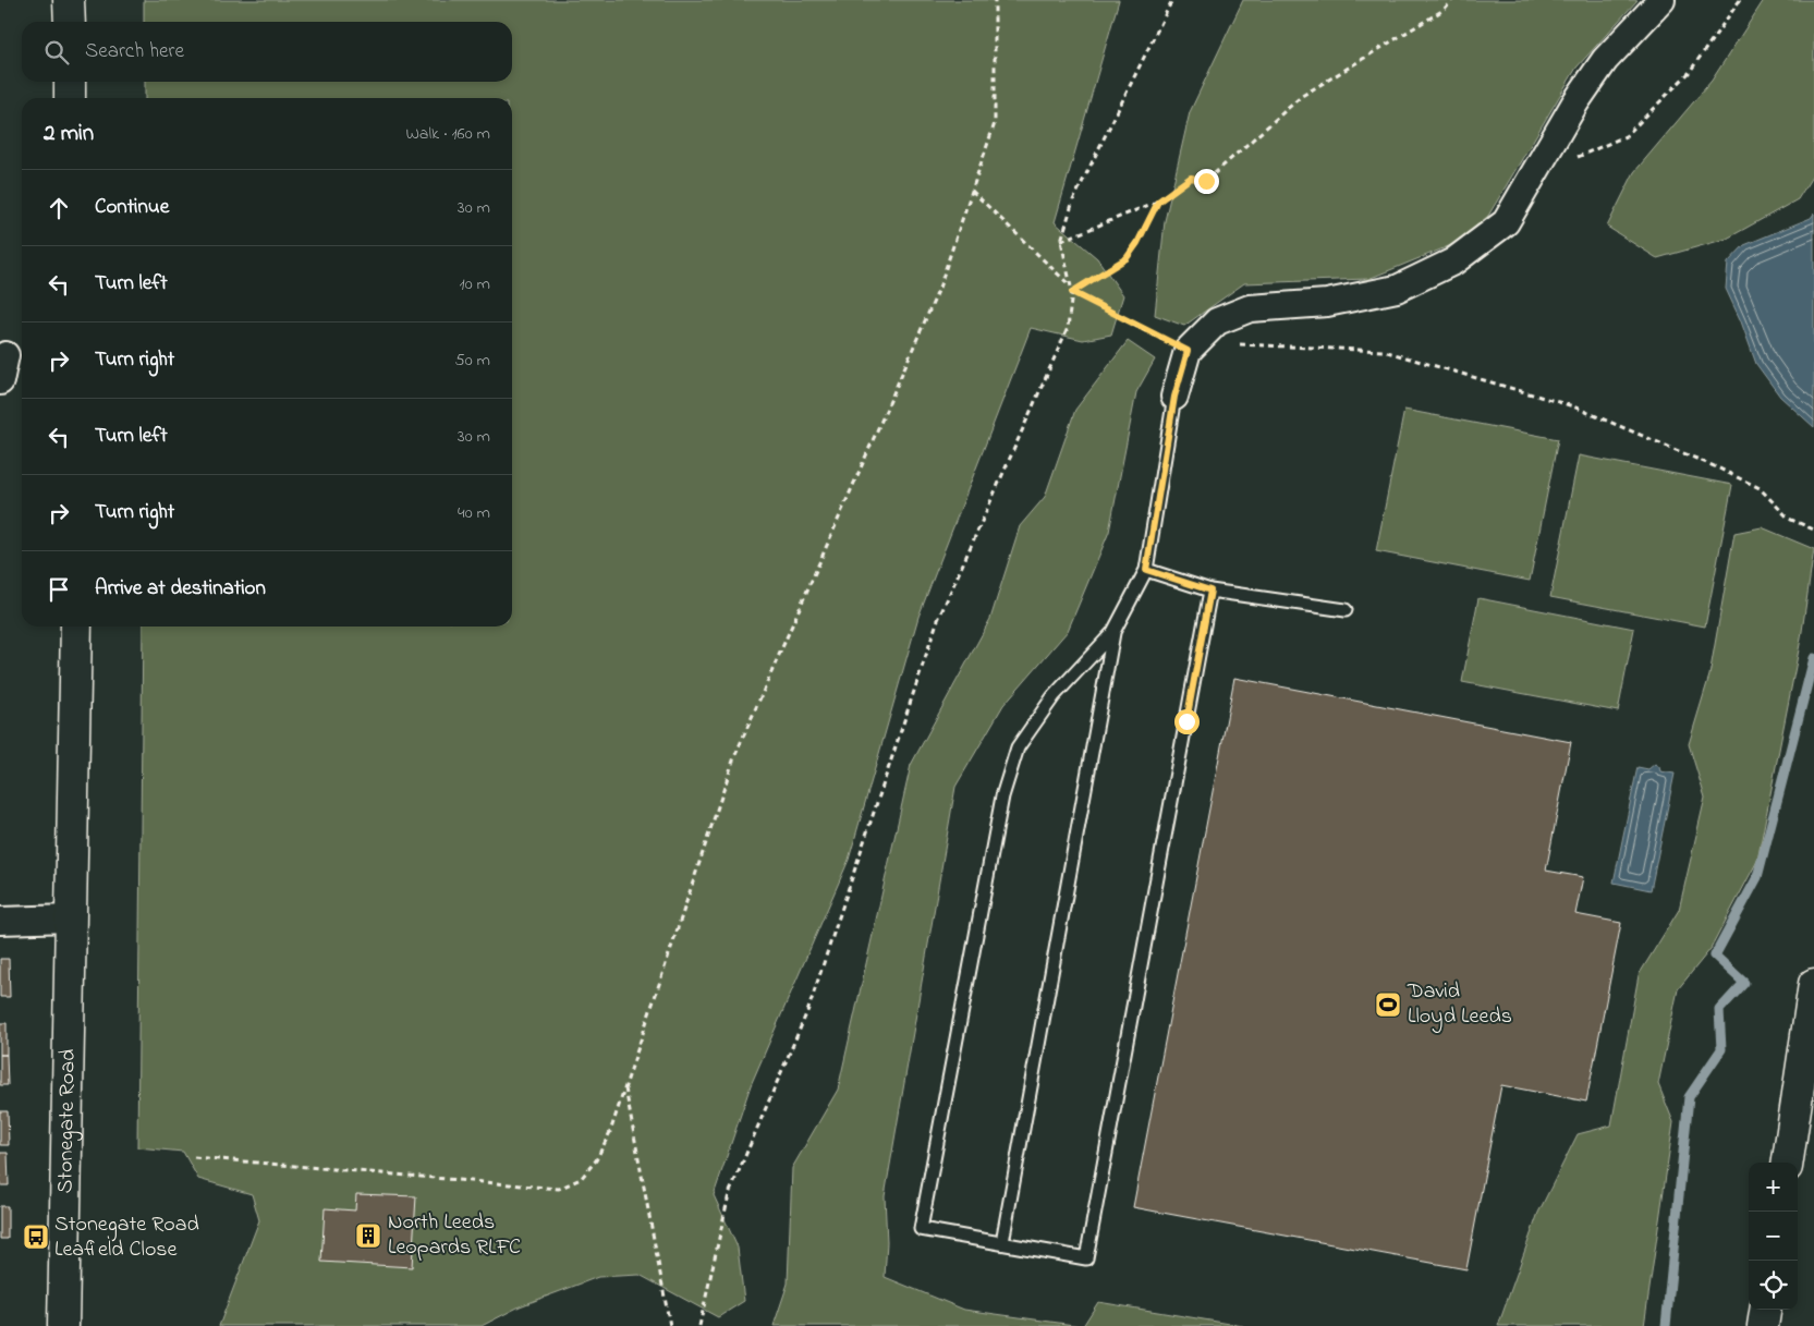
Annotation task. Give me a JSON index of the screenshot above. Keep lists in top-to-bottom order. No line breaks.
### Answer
{"streets":{"main road":["Stonegate Road"]},"places":{"sports":["David Lloyd Leeds"],"building":["North Leeds Leopards RLFC"],"bus stop":["Stonegate Road Leafield Close"]},"page":{"search":"Search here","heading":["2 min","Walk · 160 m"],"list":[["Continue","30 m"],["Turn left","10 m"],["Turn right","50 m"],["Turn left","30 m"],["Turn right","40 m"],"Arrive at destination"],"map_buttons":["+","−"]}}
